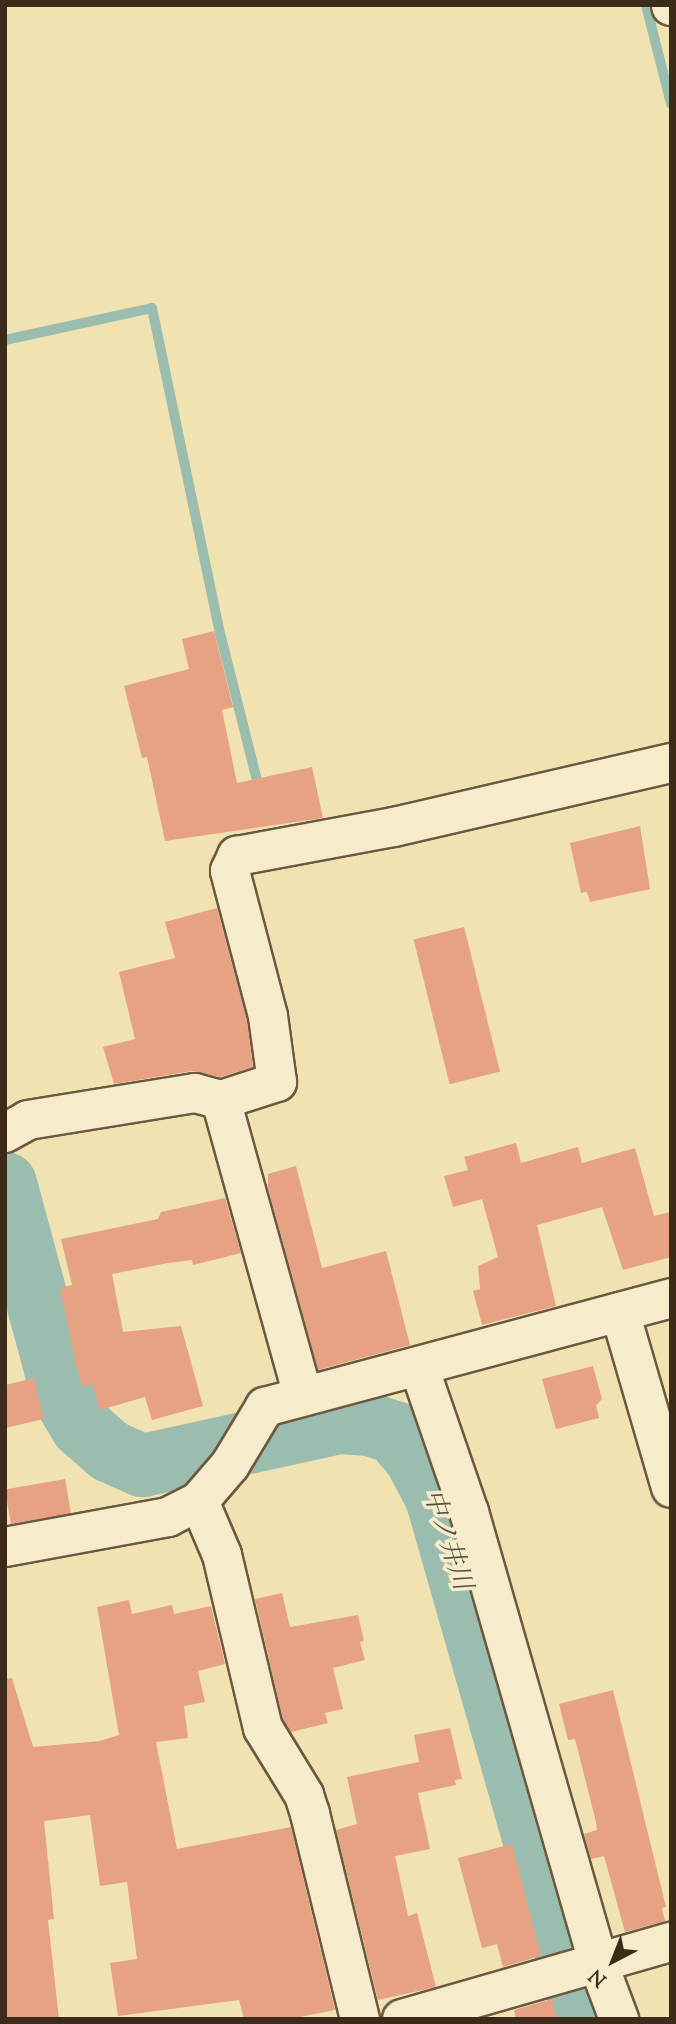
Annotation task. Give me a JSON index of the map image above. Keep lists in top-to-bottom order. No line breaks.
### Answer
{"water":["中ノ井川"],"north":"bottom left"}
